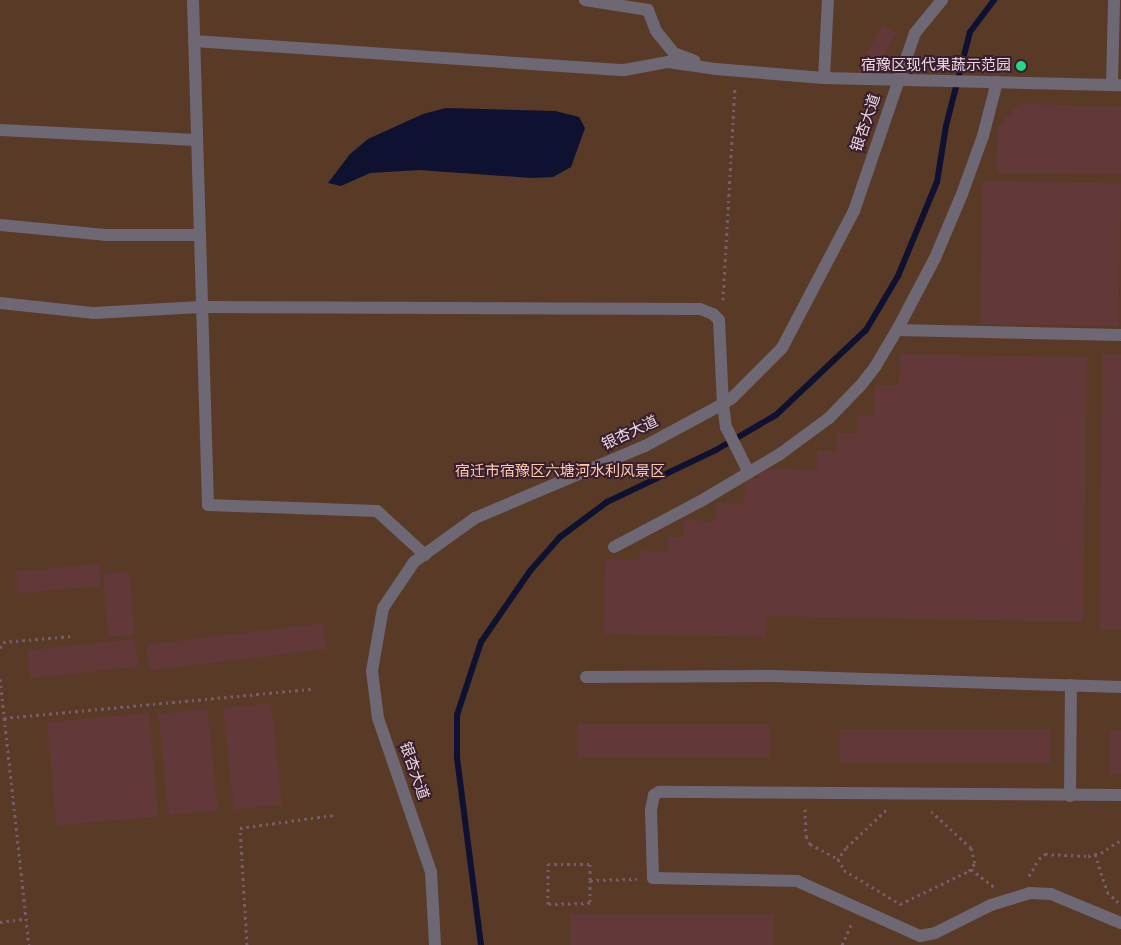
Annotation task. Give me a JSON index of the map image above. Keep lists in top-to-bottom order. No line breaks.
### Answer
{"streets":{"street":["银杏大道"]},"parks":["宿迁市宿豫区六塘河水利风景区"],"places":["宿豫区现代果蔬示范园"]}
